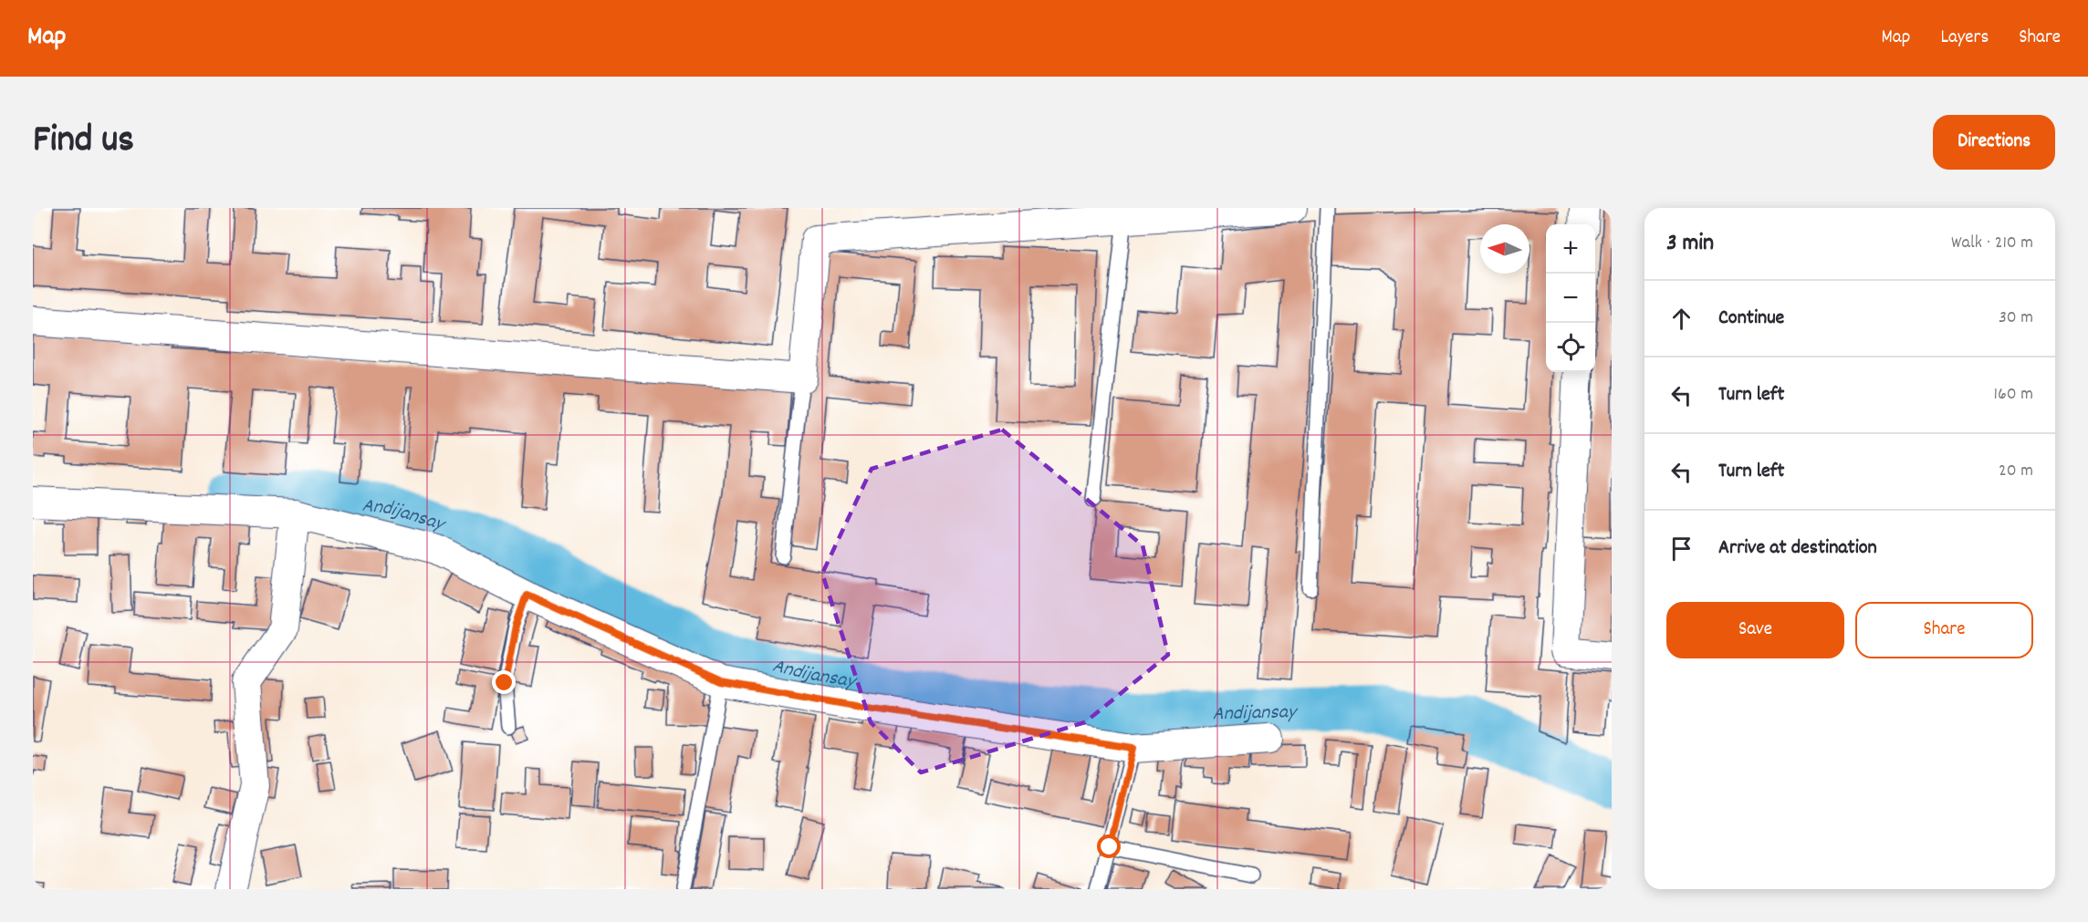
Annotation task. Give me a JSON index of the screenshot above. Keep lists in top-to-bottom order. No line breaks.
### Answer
{"water":["Andijansay"],"north":"left","page":{"header":"Map","nav":["Map","Layers","Share"],"title":"Find us","buttons":["Directions",["Save","Share"]],"heading":["3 min","Walk · 210 m"],"map_buttons":["+","−"],"list":[["Continue","30 m"],["Turn left","160 m"],["Turn left","20 m"],"Arrive at destination"]}}
